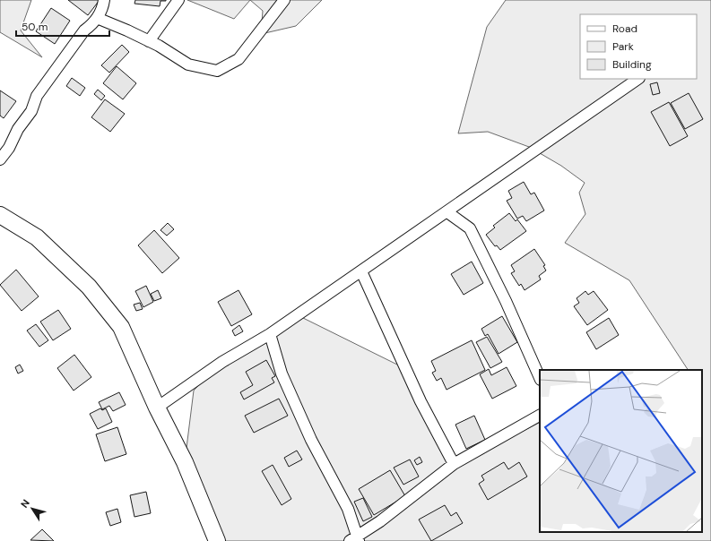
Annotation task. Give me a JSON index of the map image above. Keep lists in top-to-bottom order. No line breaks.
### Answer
{"legend":["Road","Park","Building"],"scale_bar":"50 m","north":"top left"}
